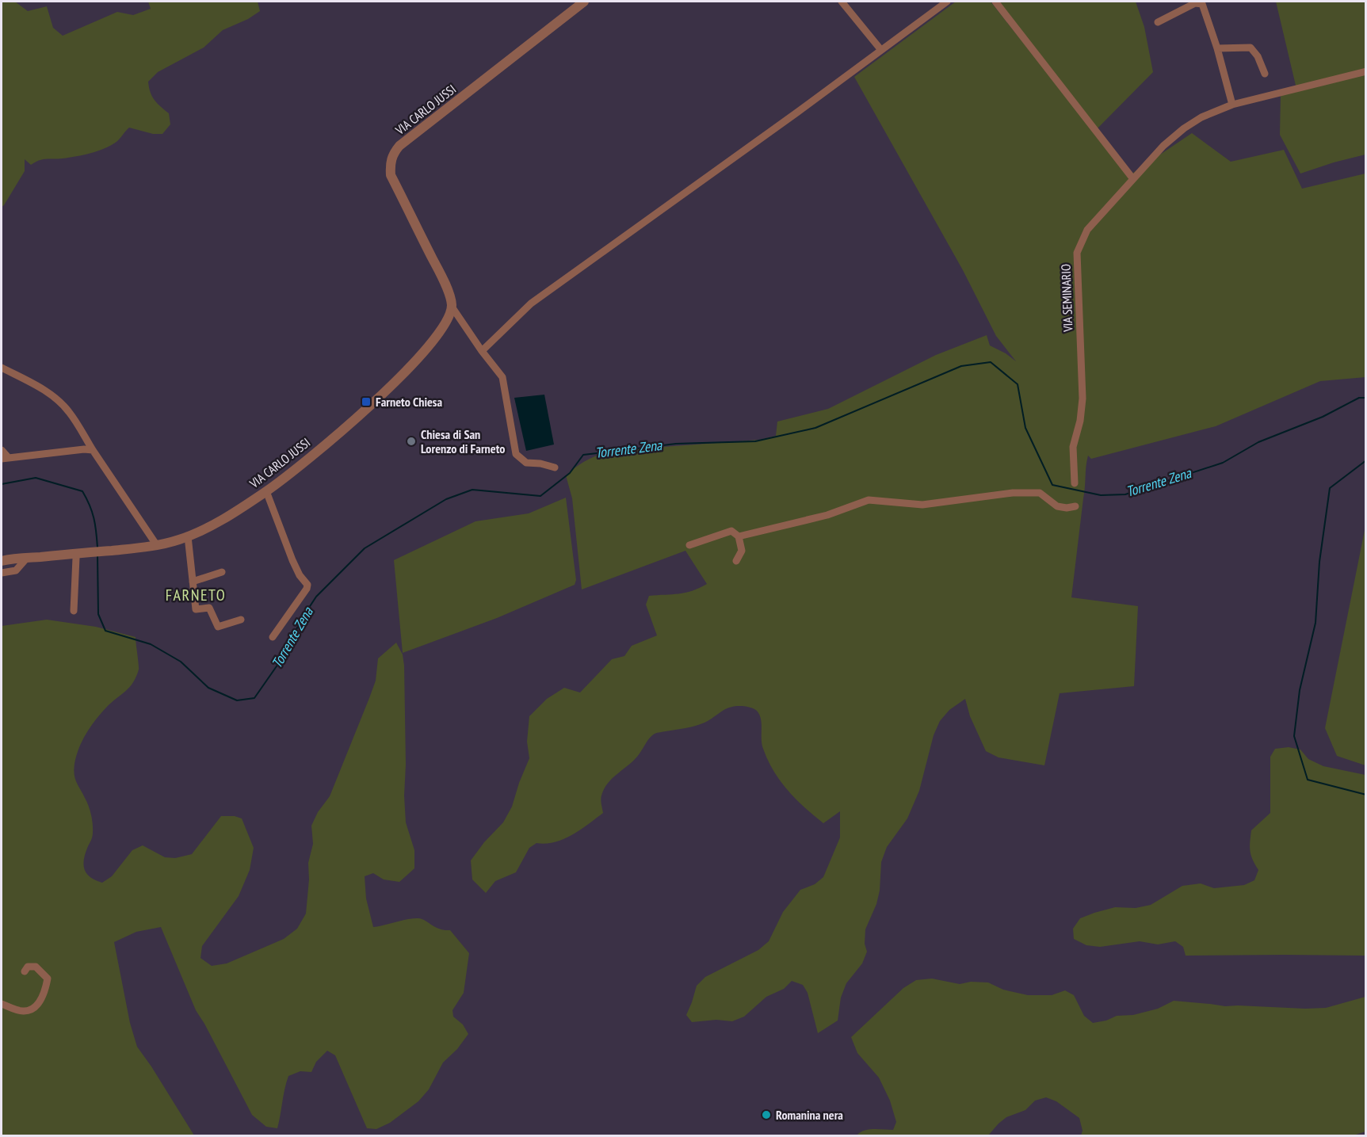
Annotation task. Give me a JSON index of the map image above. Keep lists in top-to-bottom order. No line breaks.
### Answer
{"streets":{"street":["VIA CARLO JUSSI","VIA SEMINARIO"]},"districts":["FARNETO"],"water":["Torrente Zena"],"places":{"transit":["Farneto Chiesa"],"other":["Chiesa di San Lorenzo di Farneto","Romanina nera"]}}
